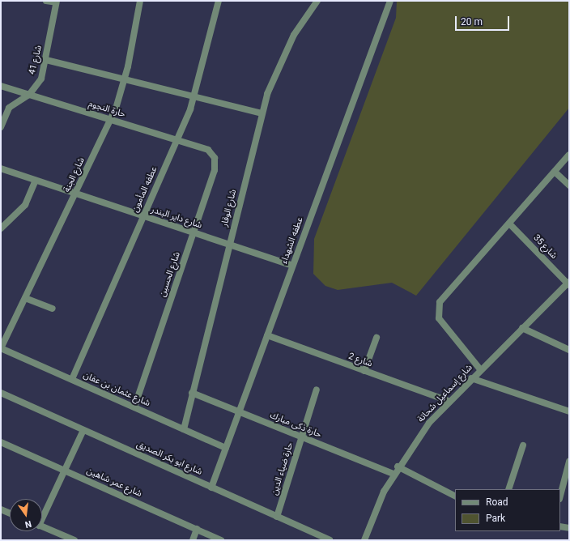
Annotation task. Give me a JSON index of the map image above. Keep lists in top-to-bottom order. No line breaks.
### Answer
{"streets":{"street":["شارع 41","حارة النجوم","شارع الجنة","عطفه المأمون","شارع الوقار","شارع داير البندر","عطفه الشهداء","شارع 35","شارع الحسين","شارع 2","شارع عثمان بن عفان","شارع إسماعيل شحاتة","حارة ذكى مبارك","شارع ابو بكر الصديق","حارة ضياء الدين","شارع عمر شاهين"]},"crossings":[["شارع 41","حارة النجوم"],["حارة النجوم","شارع الجنة"],["حارة النجوم","عطفه المأمون"],["حارة النجوم","شارع الحسين"],["شارع الجنة","شارع داير البندر"],["شارع الجنة","شارع عثمان بن عفان"],["عطفه المأمون","شارع داير البندر"],["عطفه المأمون","شارع عثمان بن عفان"],["شارع الوقار","شارع داير البندر"],["شارع الوقار","شارع عثمان بن عفان"],["شارع الوقار","حارة ذكى مبارك"],["شارع داير البندر","عطفه الشهداء"],["شارع داير البندر","شارع الحسين"],["عطفه الشهداء","شارع 2"],["عطفه الشهداء","شارع عثمان بن عفان"],["عطفه الشهداء","حارة ذكى مبارك"],["عطفه الشهداء","شارع ابو بكر الصديق"],["شارع 35","شارع إسماعيل شحاتة"],["شارع الحسين","شارع عثمان بن عفان"],["شارع 2","شارع إسماعيل شحاتة"],["شارع إسماعيل شحاتة","حارة ذكى مبارك"],["حارة ذكى مبارك","حارة ضياء الدين"],["شارع ابو بكر الصديق","حارة ضياء الدين"]],"legend":["Road","Park"],"scale_bar":"20 m","north":"bottom"}
